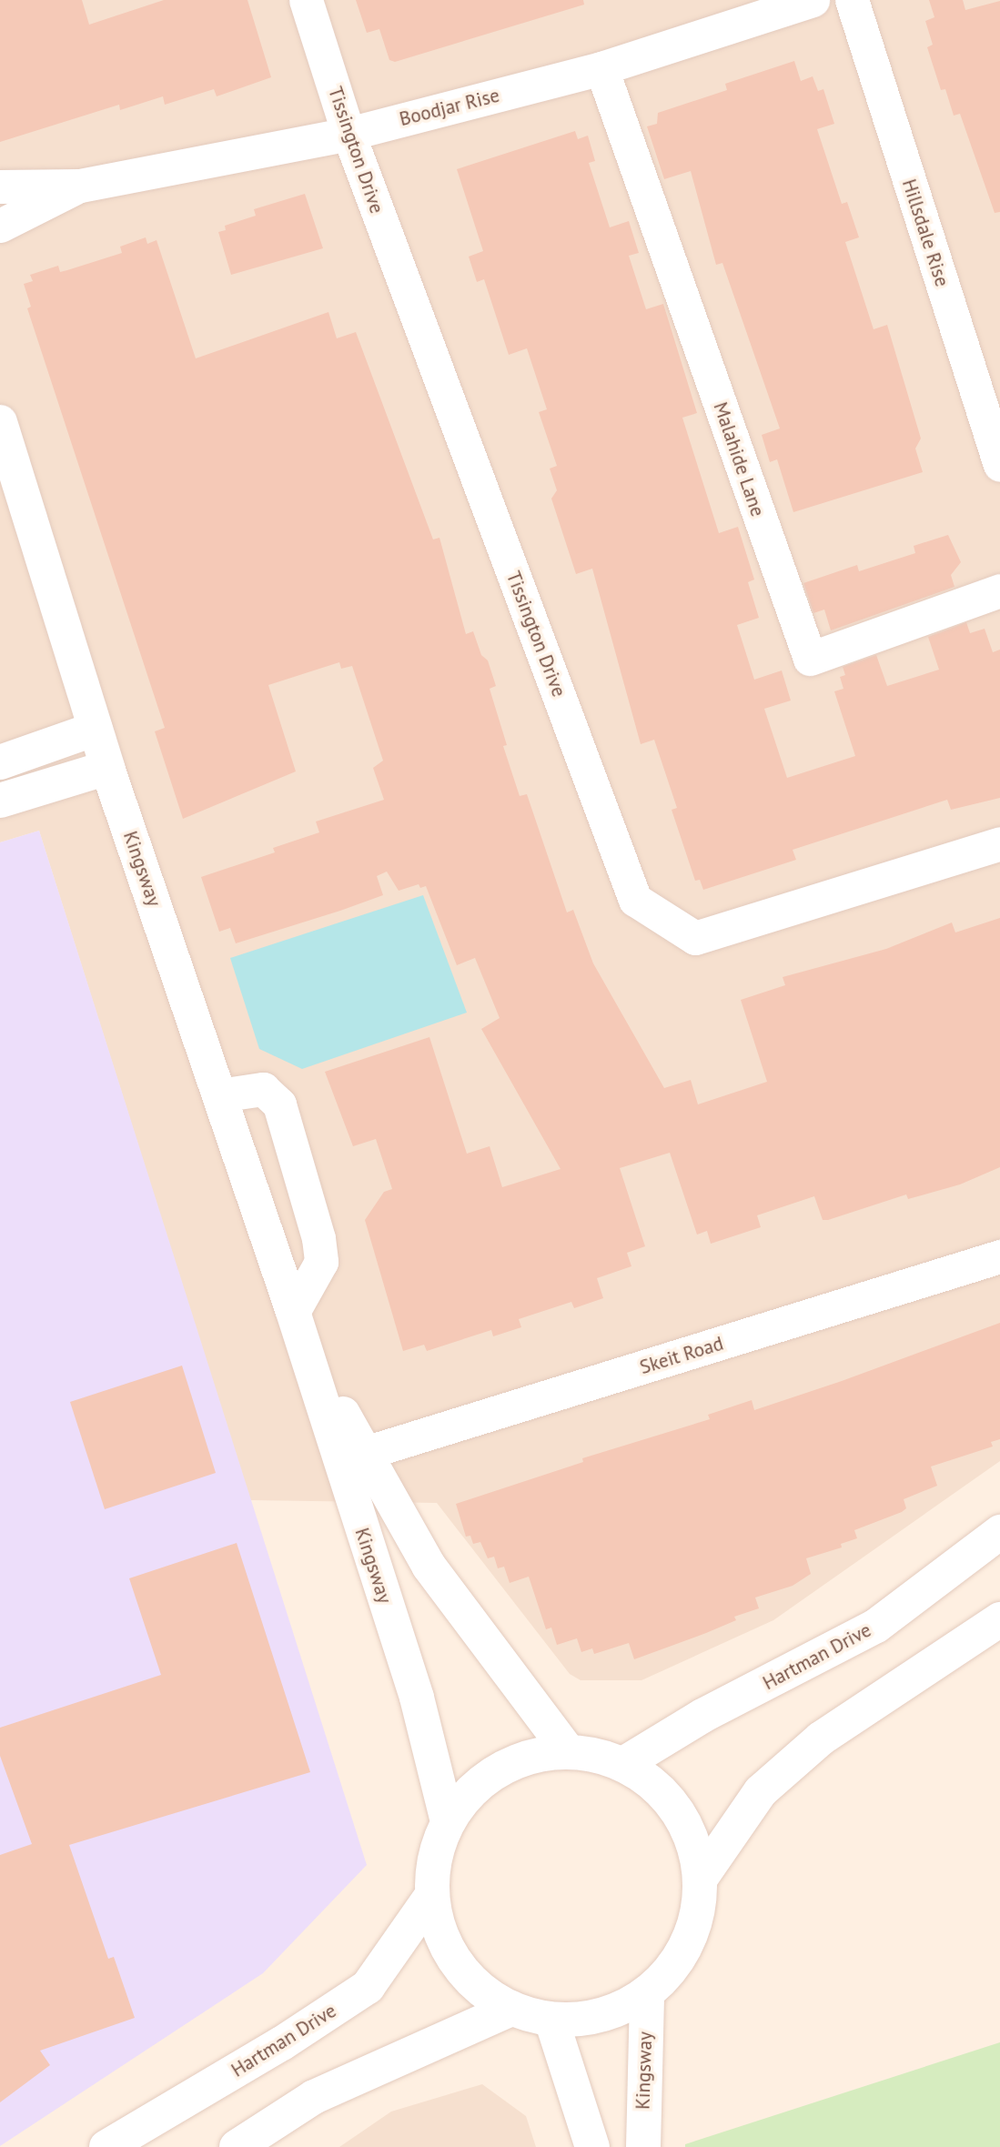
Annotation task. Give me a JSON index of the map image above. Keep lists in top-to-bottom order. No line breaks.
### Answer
{"streets":{"main road":["Kingsway","Hartman Drive"],"street":["Boodjar Rise","Tissington Drive","Hillsdale Rise","Malahide Lane","Skeit Road"]},"crossings":[["Boodjar Rise","Tissington Drive"],["Boodjar Rise","Malahide Lane"],["Kingsway","Skeit Road"]]}
